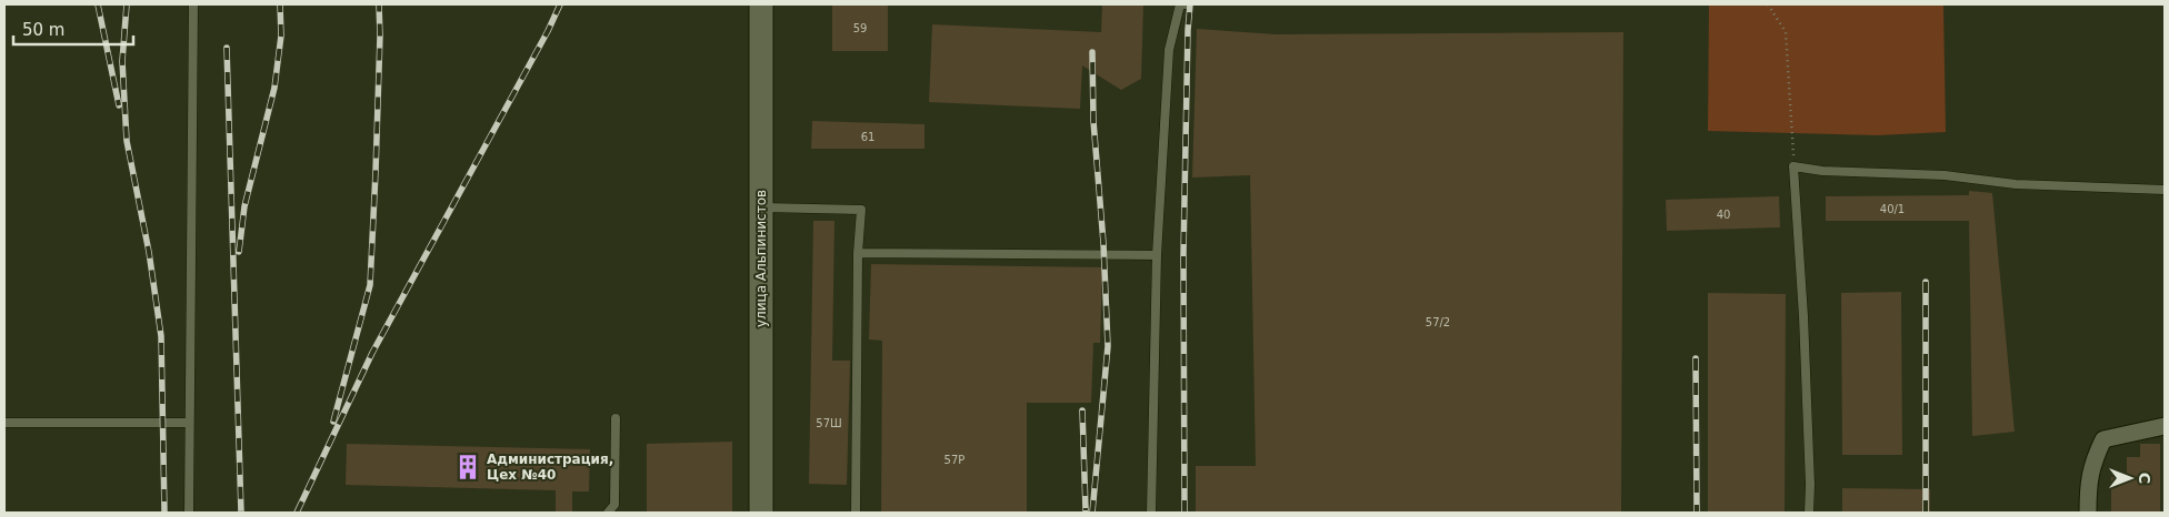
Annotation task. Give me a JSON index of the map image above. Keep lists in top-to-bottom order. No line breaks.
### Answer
{"streets":{"main road":["улица Альпинистов"]},"places":{"building":["Администрация, Цех №40"]},"house_numbers":["59","61","40/1","40","57/2","57Ш","57Р"],"scale_bar":"50 m","north":"right"}
